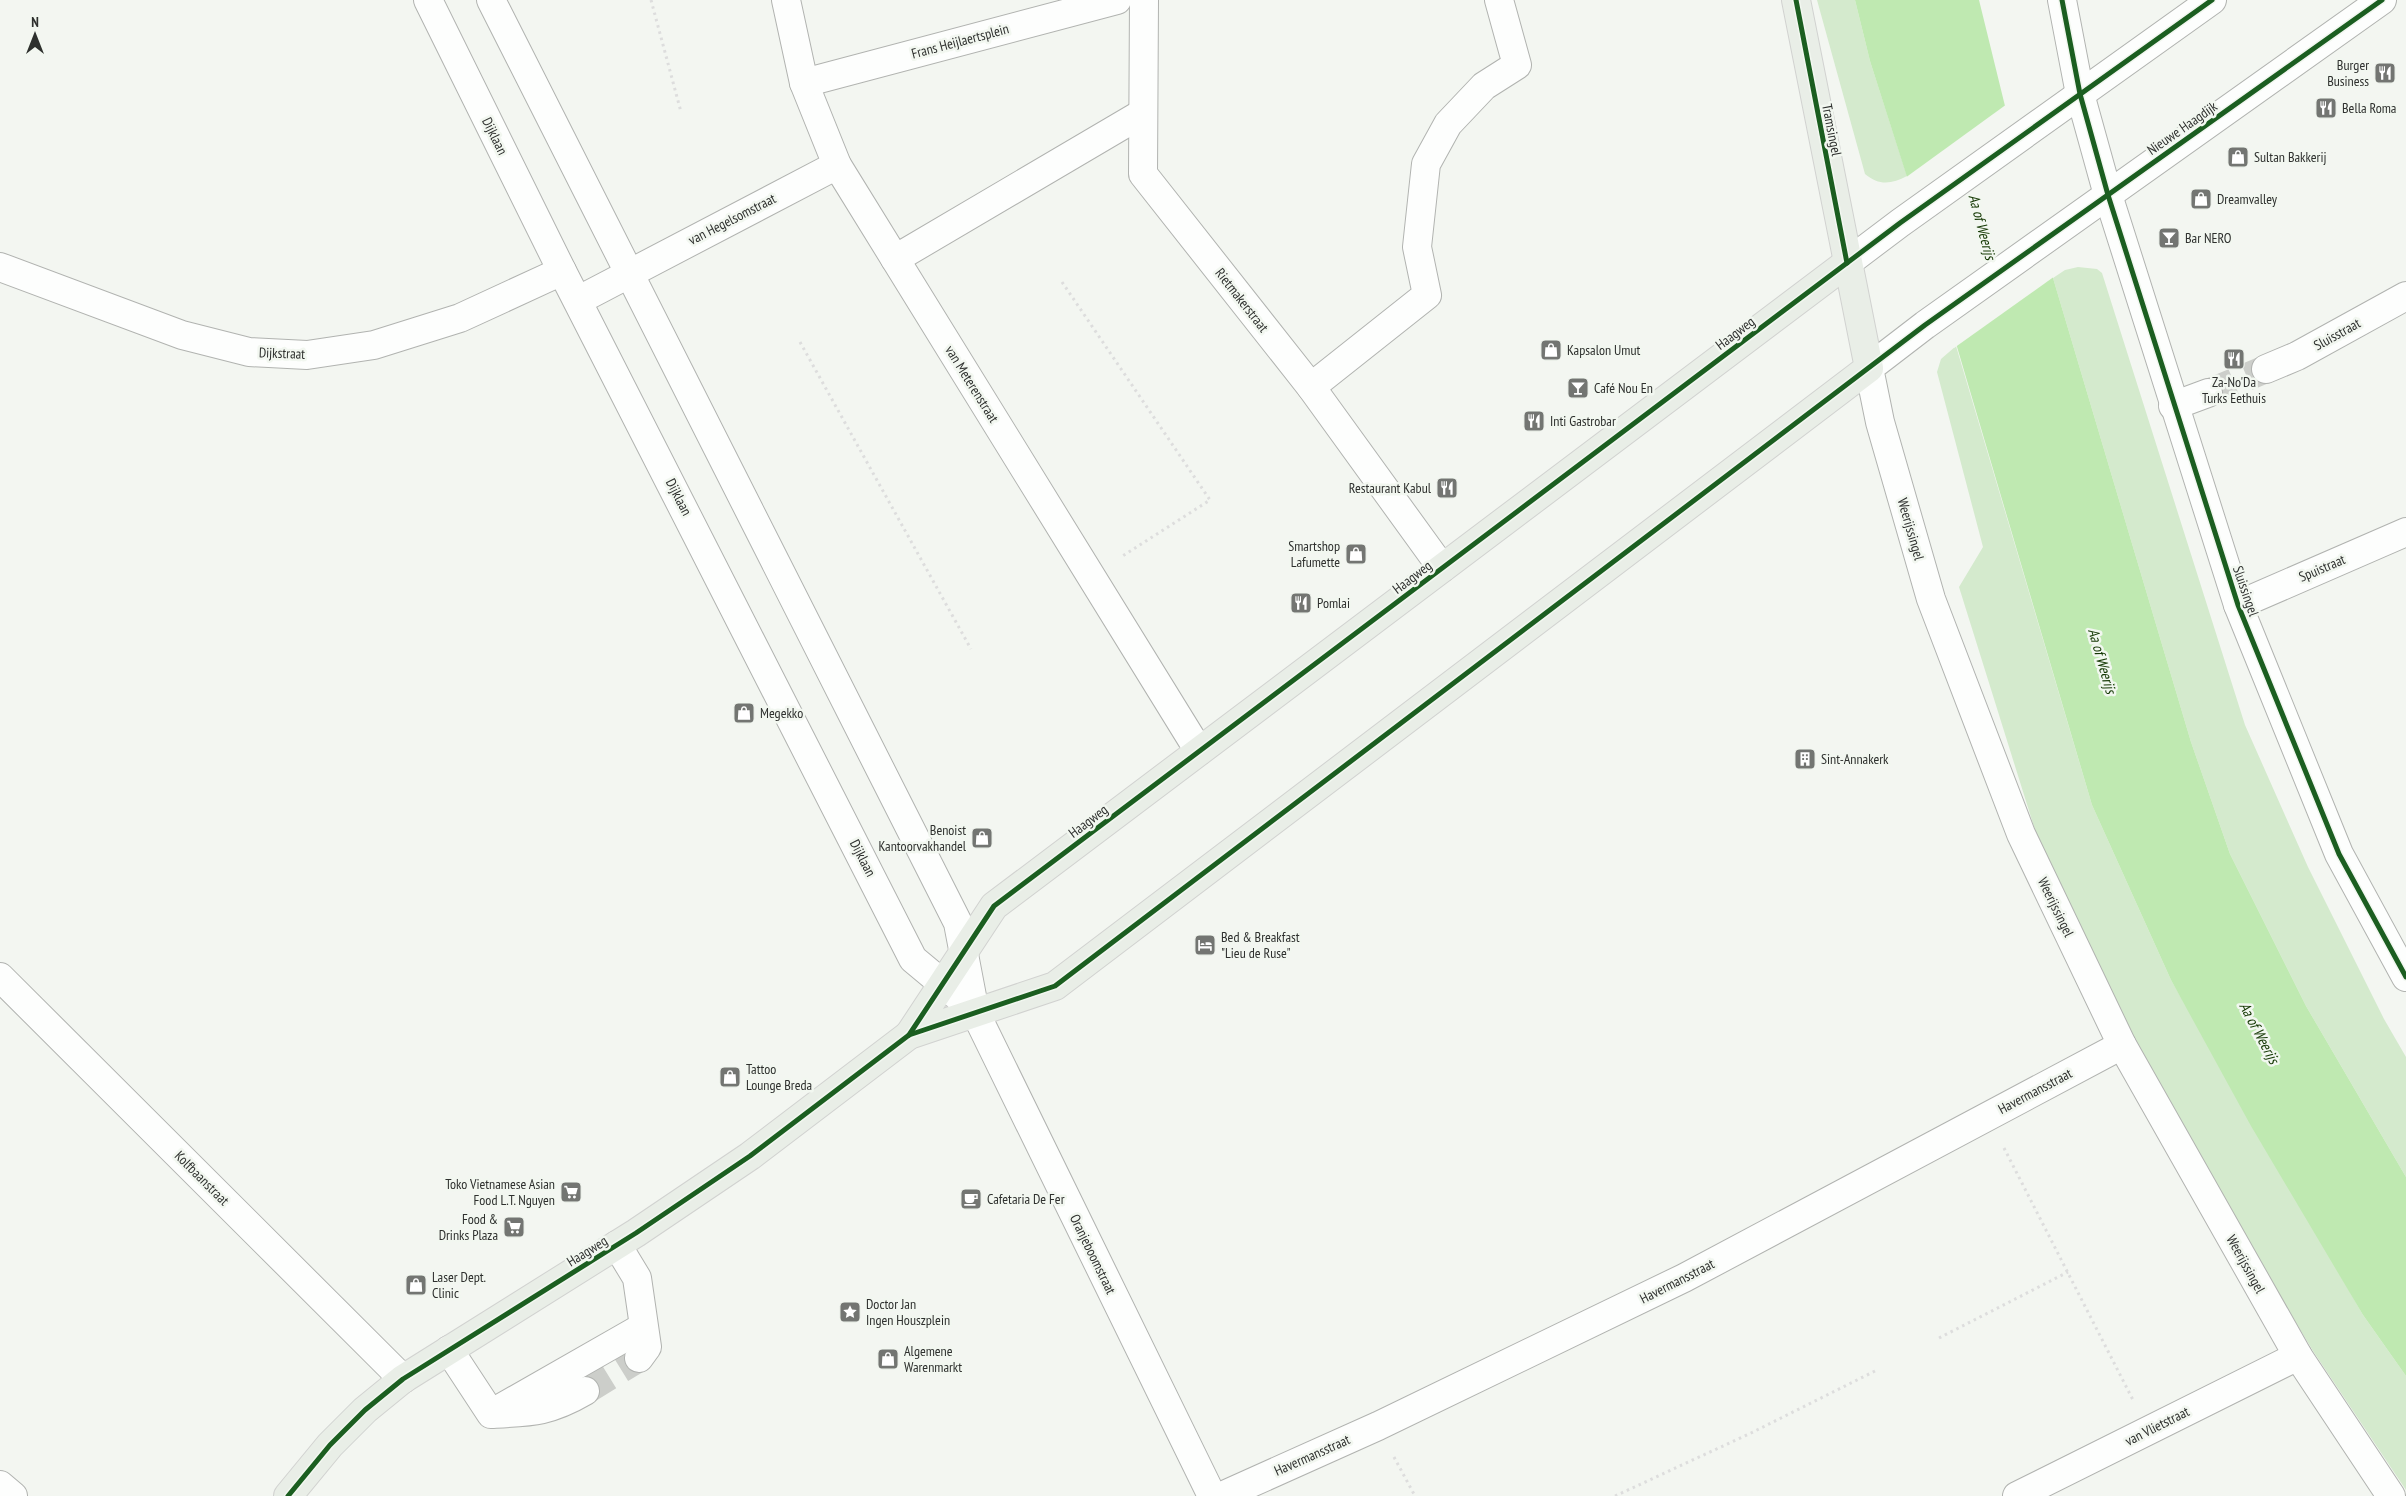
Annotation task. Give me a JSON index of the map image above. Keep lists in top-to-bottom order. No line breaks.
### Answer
{"streets":{"main road":["Tramsingel","Haagweg","Weerijssingel"],"street":["Frans Heijlaertsplein","Nieuwe Haagdijk","Dijklaan","van Hegelsomstraat","Rietmakerstraat","Sluisstraat","Dijkstraat","van Meterenstraat","Spuistraat","Sluissingel","Havermansstraat","Kolfbaanstraat","Oranjeboomstraat","van Vlietstraat"]},"crossings":[["Frans Heijlaertsplein","van Meterenstraat"],["Nieuwe Haagdijk","Haagweg"],["Nieuwe Haagdijk","Sluissingel"],["Tramsingel","Haagweg"],["Tramsingel","Weerijssingel"],["Dijklaan","van Hegelsomstraat"],["Dijklaan","Haagweg"],["Dijklaan","Dijkstraat"],["Dijklaan","Oranjeboomstraat"],["van Hegelsomstraat","van Meterenstraat"],["Rietmakerstraat","Haagweg"],["Haagweg","van Meterenstraat"],["Haagweg","Weerijssingel"],["Haagweg","Sluissingel"],["Haagweg","Kolfbaanstraat"],["Haagweg","Oranjeboomstraat"],["Weerijssingel","Havermansstraat"],["Weerijssingel","van Vlietstraat"],["Spuistraat","Sluissingel"]],"water":["Aa of Weerijs"],"places":{"restaurant":["Burger Business","Bella Roma","Za-No'Da Turks Eethuis","Inti Gastrobar","Restaurant Kabul","Pomlai"],"shop":["Sultan Bakkerij","Dreamvalley","Kapsalon Umut","Smartshop Lafumette","Megekko","Benoist Kantoorvakhandel","Tattoo Lounge Breda","Laser Dept. Clinic","Algemene Warenmarkt"],"bar":["Bar NERO","Café Nou En"],"building":["Sint-Annakerk"],"hotel":["Bed & Breakfast \"Lieu de Ruse\""],"supermarket":["Toko Vietnamese Asian Food L.T. Nguyen","Food & Drinks Plaza"],"cafe":["Cafetaria De Fer"],"place":["Doctor Jan Ingen Houszplein"]},"north":"top"}
